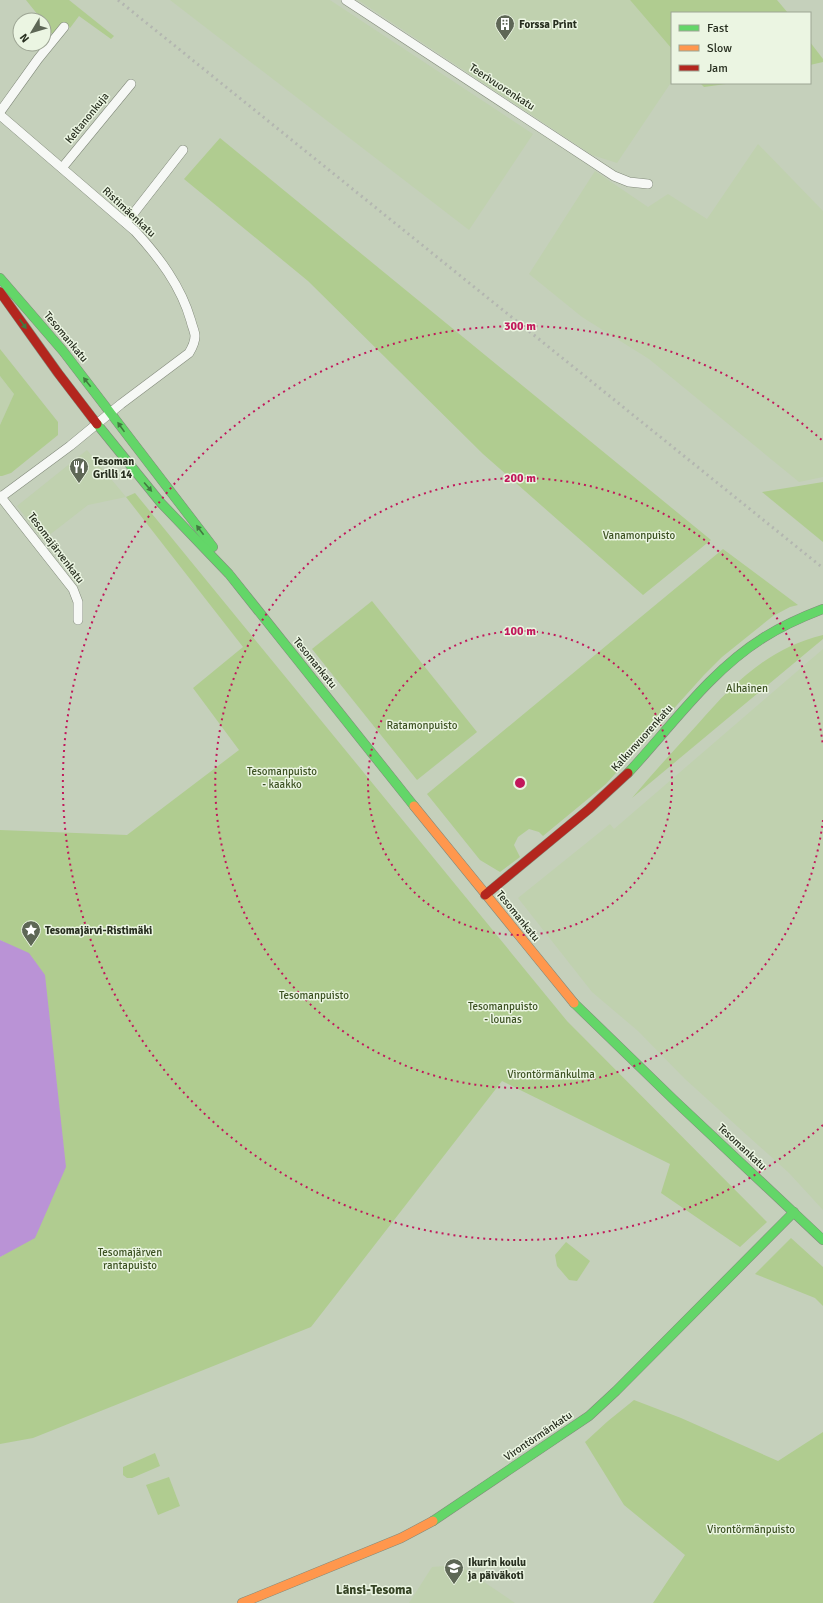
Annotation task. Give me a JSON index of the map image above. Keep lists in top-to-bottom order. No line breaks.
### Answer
{"streets":{"main road":["Tesomankatu","Kalkunvuorenkatu","Virontörmänkatu"],"street":["Teerivuorenkatu","Keltanonkuja","Ristimäenkatu","Tesomajärvenkatu"]},"crossings":[["Keltanonkuja","Ristimäenkatu"],["Ristimäenkatu","Tesomankatu"],["Tesomankatu","Tesomajärvenkatu"],["Tesomankatu","Kalkunvuorenkatu"],["Tesomankatu","Virontörmänkatu"]],"districts":["Länsi-Tesoma"],"parks":["Vanamonpuisto","Alhainen","Ratamonpuisto","Tesomanpuisto - kaakko","Tesomanpuisto","Tesomanpuisto - lounas","Virontörmänkulma","Tesomajärven rantapuisto","Virontörmänpuisto"],"places":{"building":["Forssa Print"],"restaurant":["Tesoman Grilli 14"],"place":["Tesomajärvi-Ristimäki"],"school or university":["Ikurin koulu ja päiväkoti"]},"legend":["Fast","Slow","Jam"],"north":"bottom left","rings":["300 m","200 m","100 m"]}
